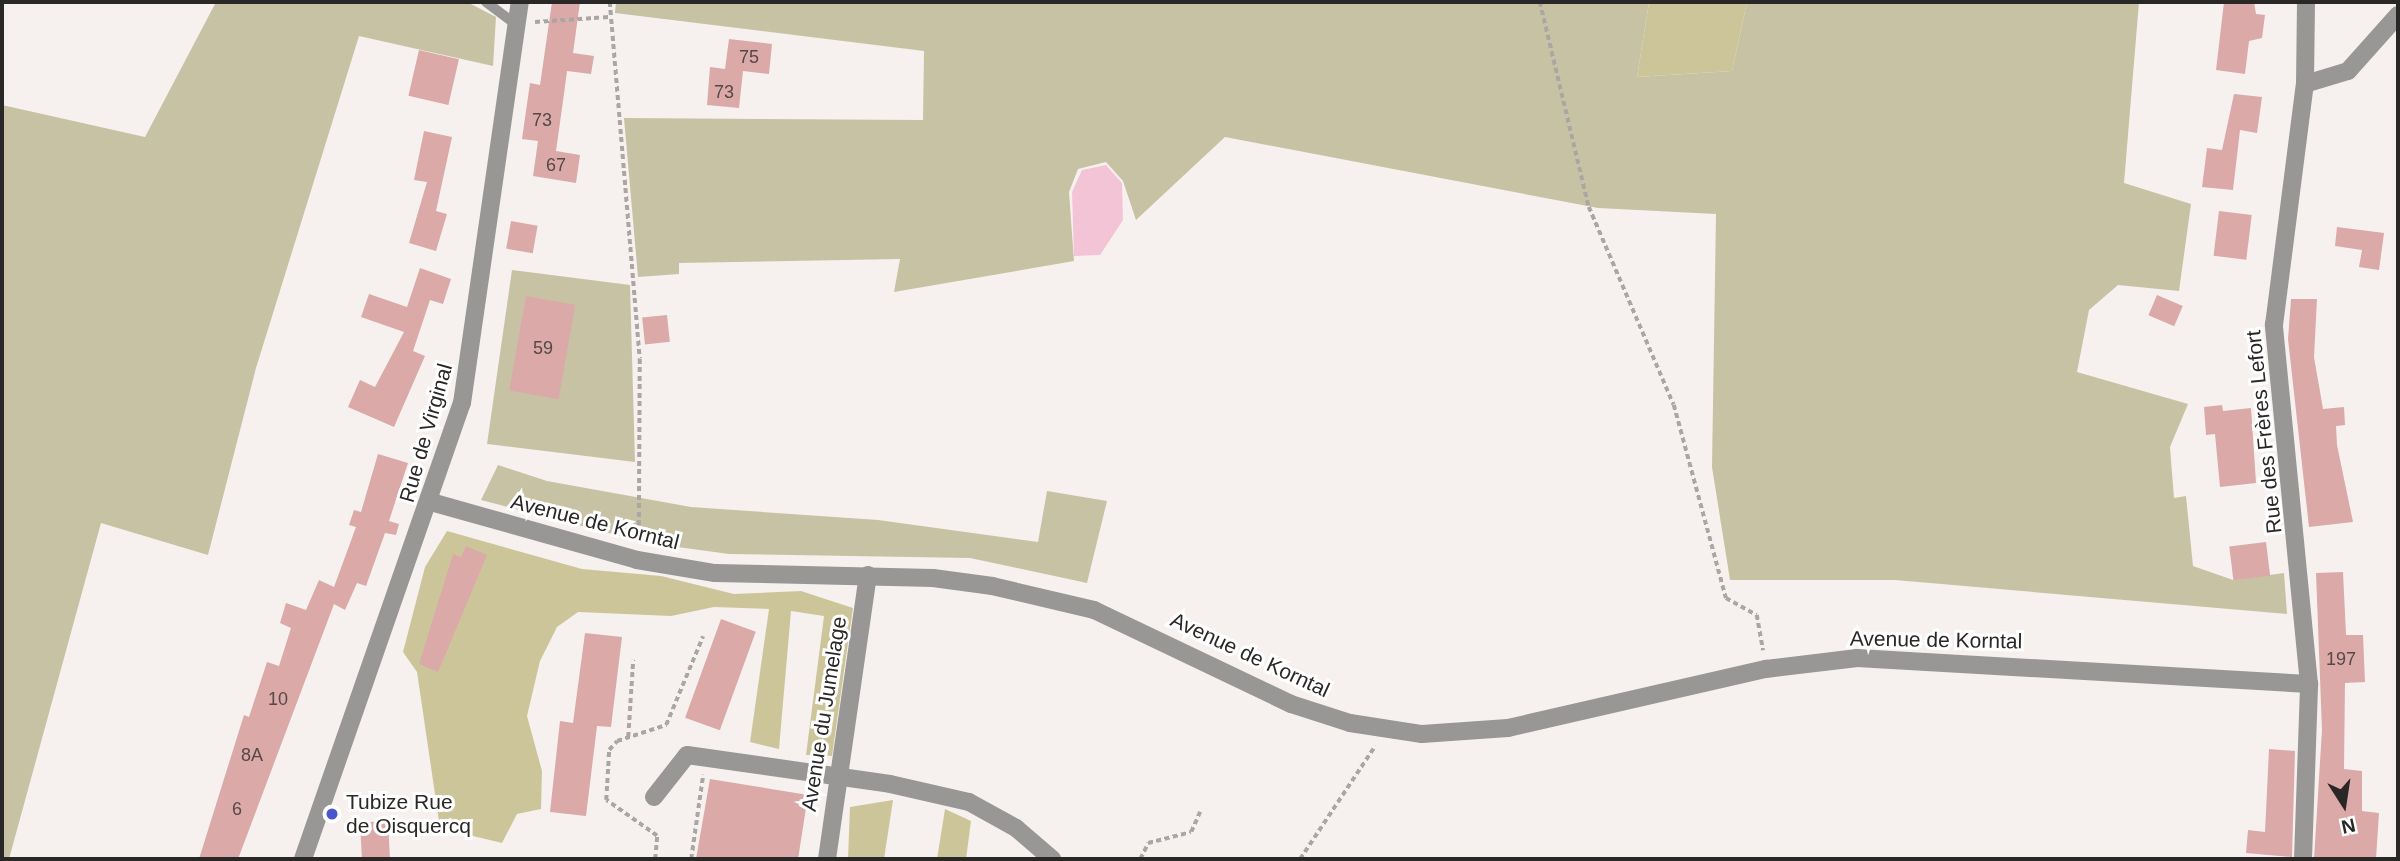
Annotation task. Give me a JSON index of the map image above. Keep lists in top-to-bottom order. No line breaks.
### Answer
{"streets":{"street":["Rue des Frères Lefort","Rue de Virginal","Avenue de Korntal","Avenue du Jumelage"]},"crossings":[["Rue des Frères Lefort","Avenue de Korntal"],["Rue de Virginal","Avenue de Korntal"],["Avenue de Korntal","Avenue du Jumelage"]],"places":["Tubize Rue de Oisquercq"],"house_numbers":["75","73","73","67","59","197","10","8A","6"],"north":"bottom"}
